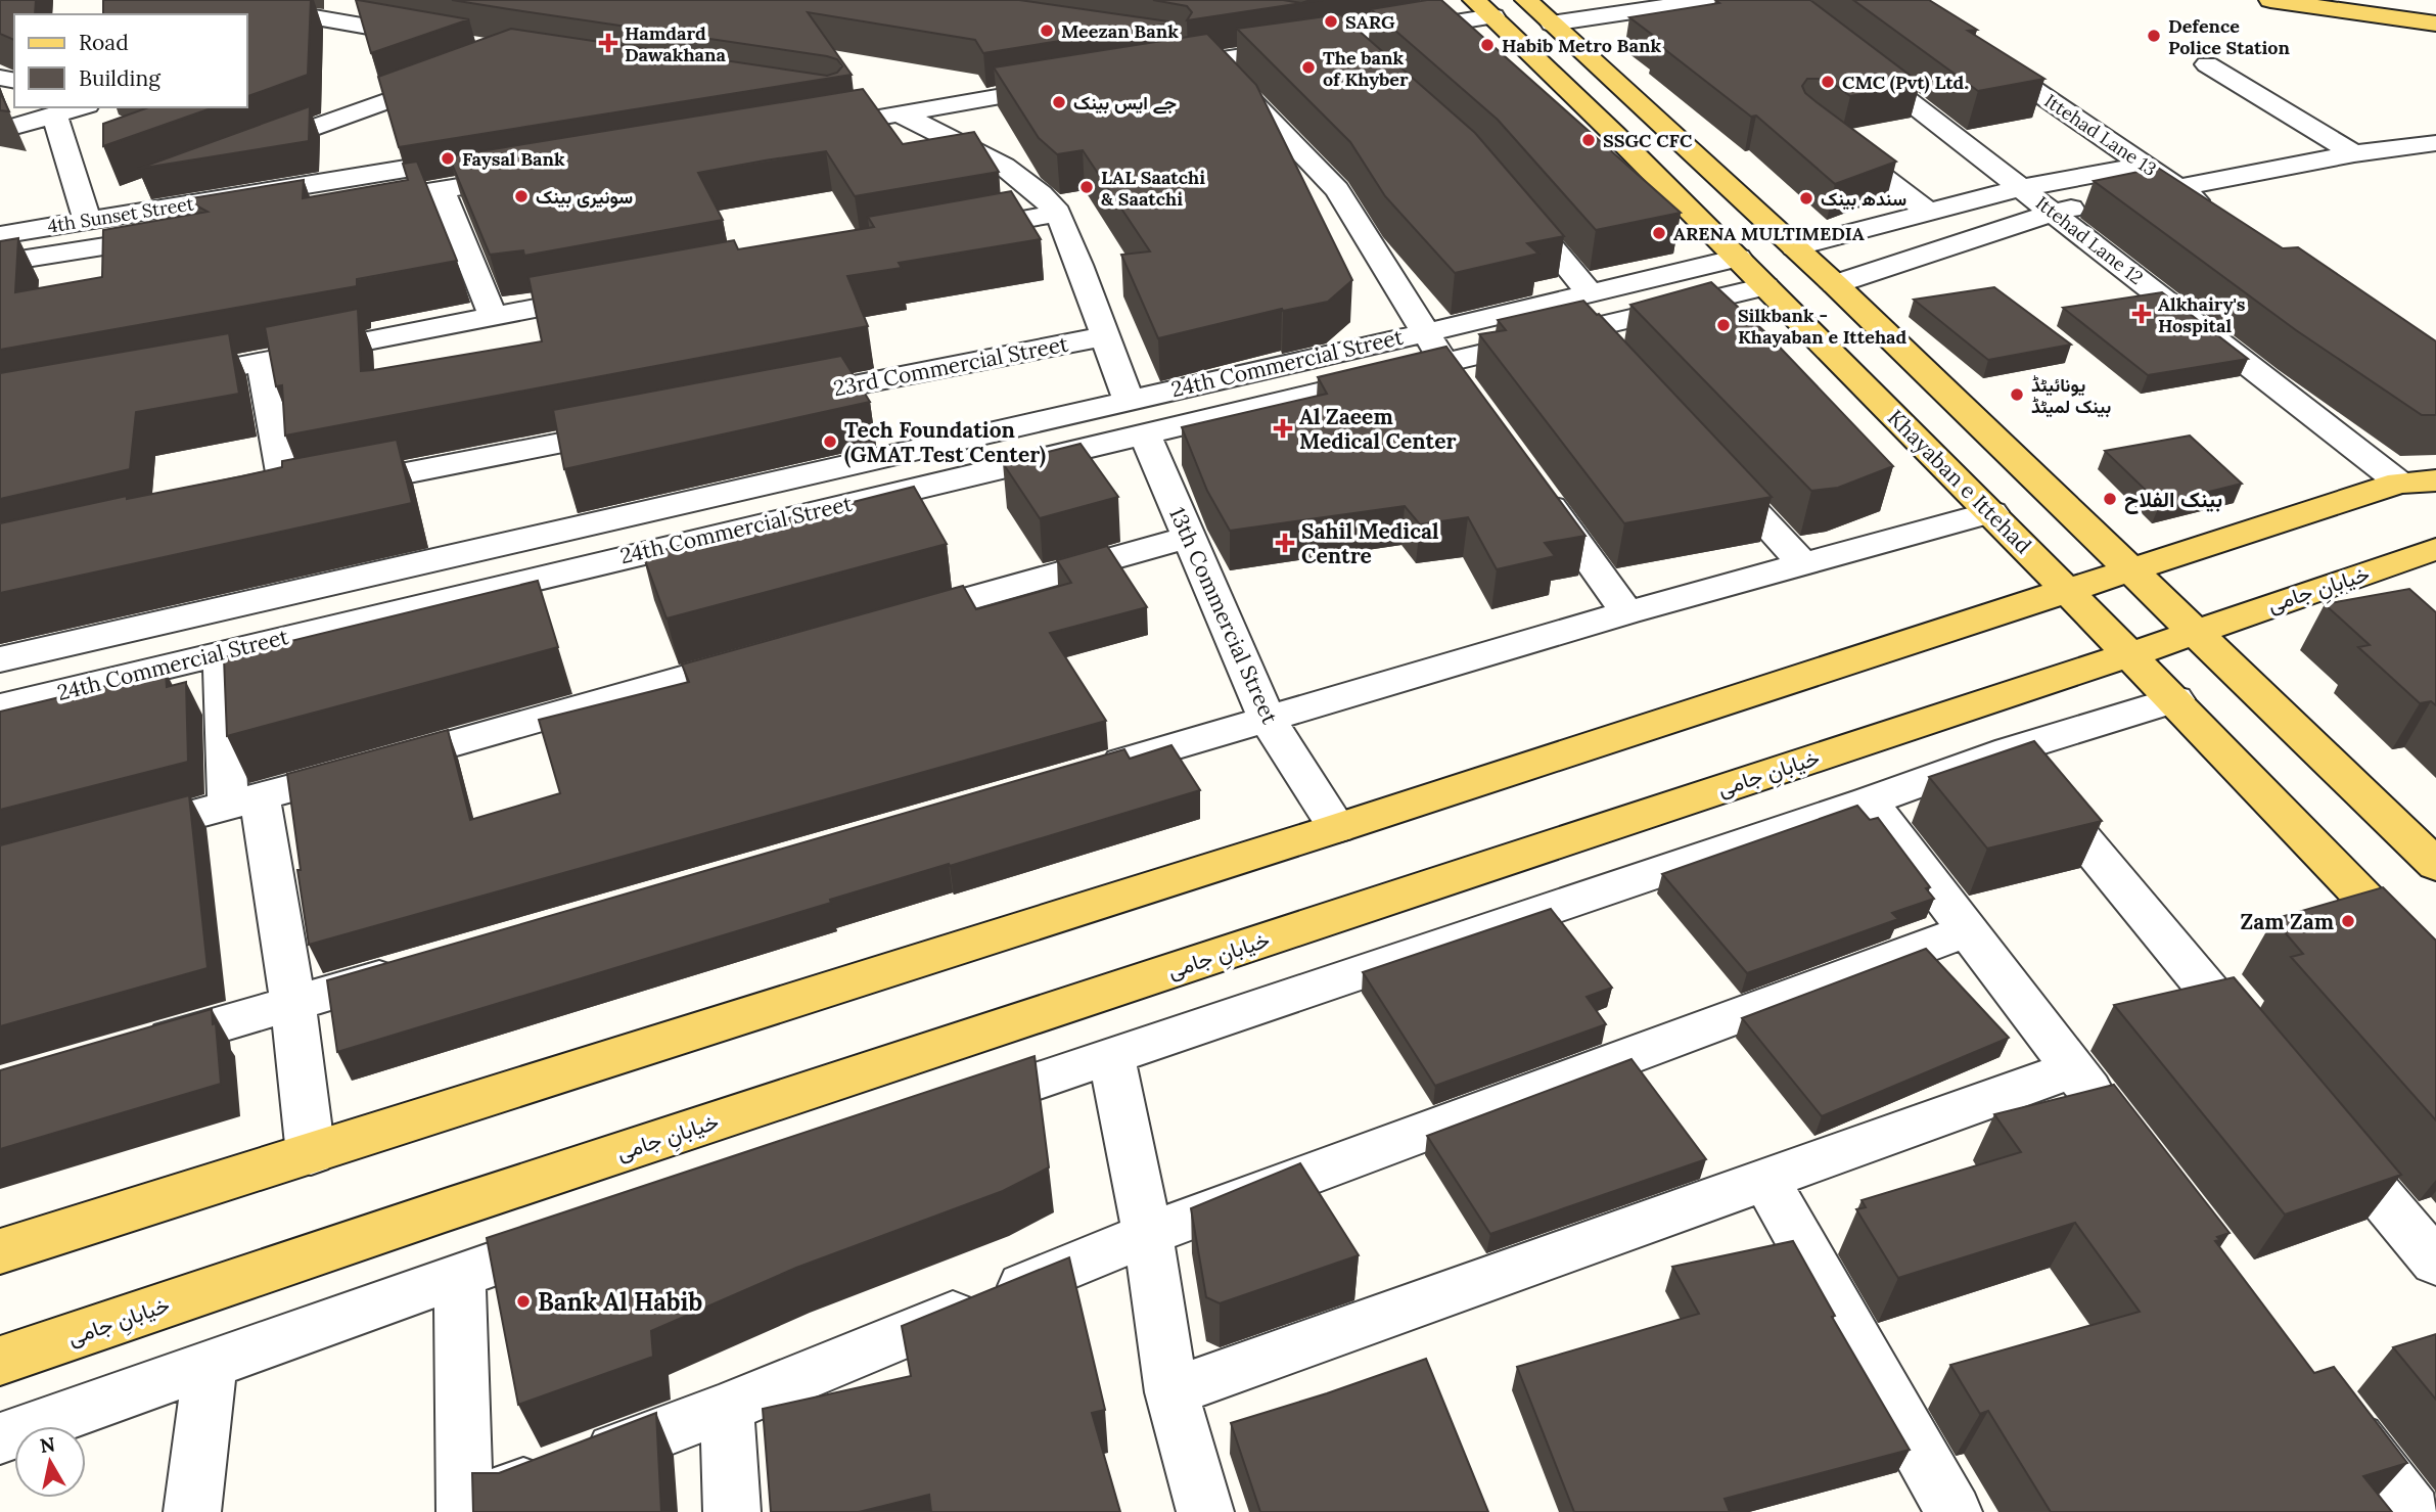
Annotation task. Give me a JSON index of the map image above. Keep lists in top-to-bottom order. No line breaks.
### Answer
{"streets":{"main road":["Khayaban e Ittehad","خیابانِ جامی"],"street":["Ittehad Lane 13","4th Sunset Street","Ittehad Lane 12","24th Commercial Street","23rd Commercial Street","13th Commercial Street"]},"crossings":[["24th Commercial Street","Khayaban e Ittehad"],["24th Commercial Street","13th Commercial Street"],["Khayaban e Ittehad","خیابانِ جامی"]],"places":{"other":["SARG","Meezan Bank","Defence Police Station","Habib Metro Bank","The bank of Khyber","CMC (Pvt) Ltd.","جے ایس بینک","SSGC CFC","Faysal Bank","LAL Saatchi & Saatchi","سونیری بینک","سندھ بینک","ARENA MULTIMEDIA","Silkbank - Khayaban e Ittehad","یونائیٹڈ بینک لمیٹڈ","Tech Foundation (GMAT Test Center)","بینک الفلاح","Zam Zam","Bank Al Habib"],"health":["Hamdard Dawakhana","Alkhairy's Hospital","Al Zaeem Medical Center","Sahil Medical Centre"]},"legend":["Road","Building"],"north":"top"}
